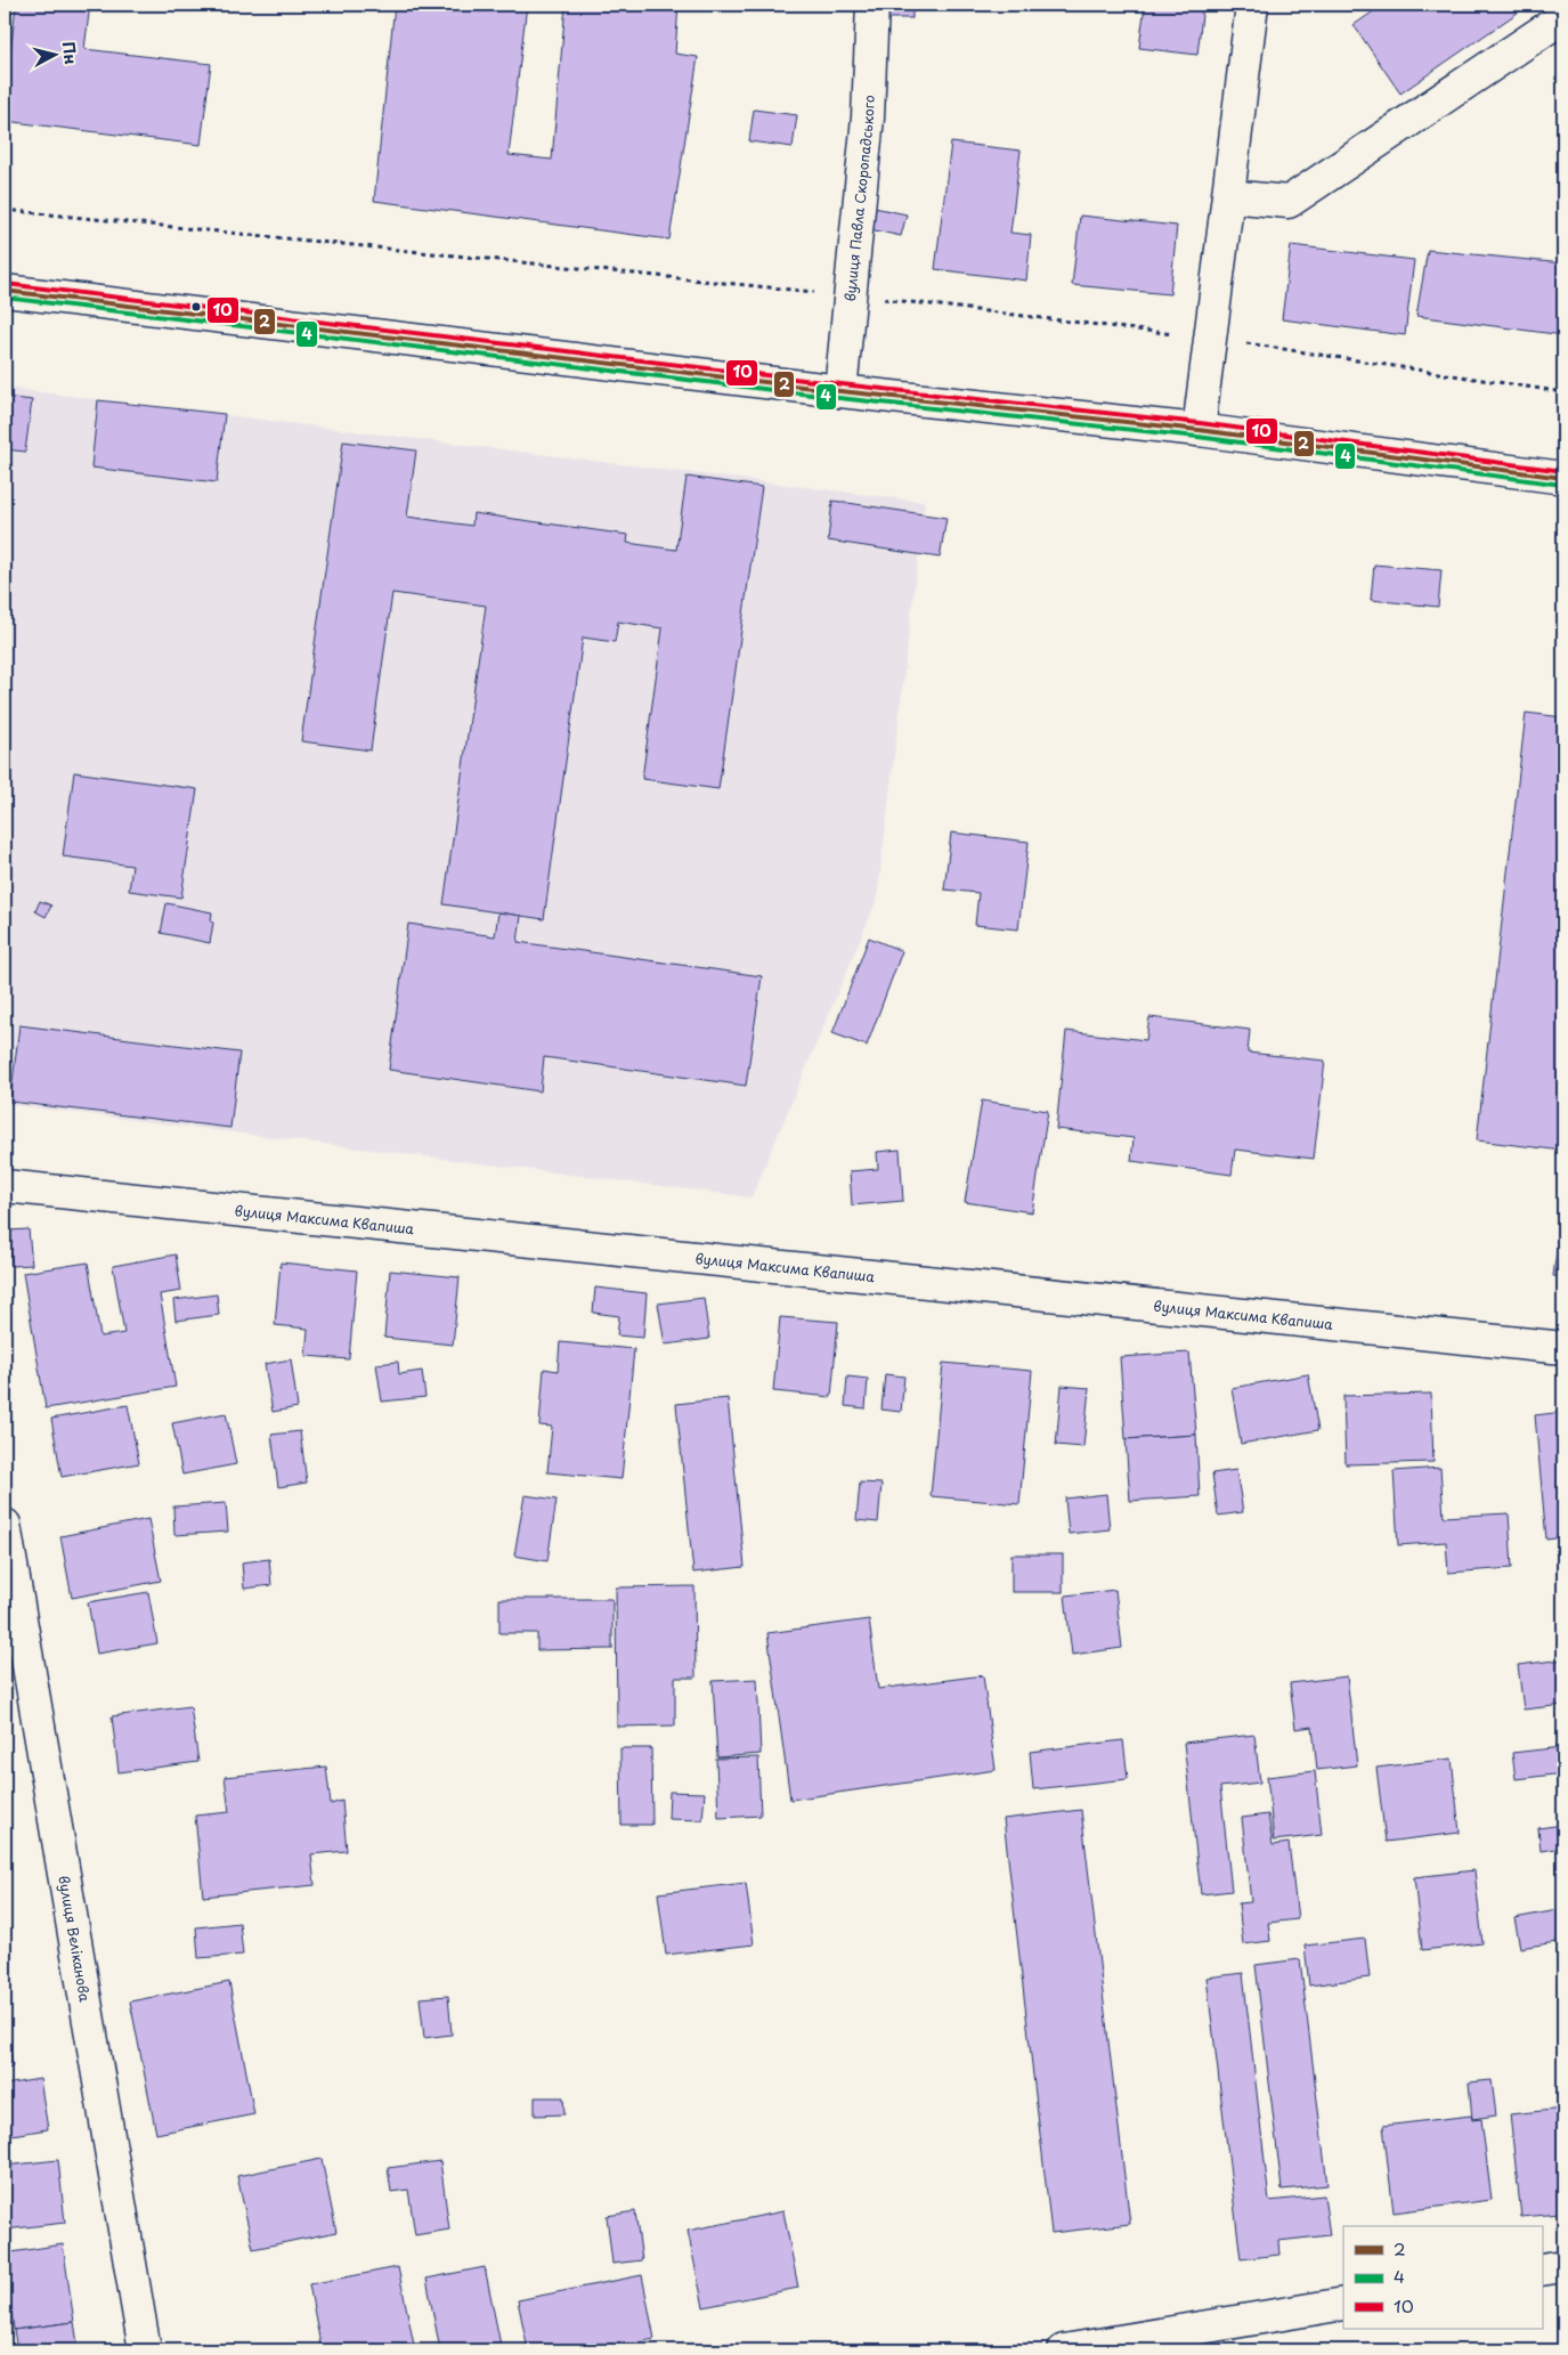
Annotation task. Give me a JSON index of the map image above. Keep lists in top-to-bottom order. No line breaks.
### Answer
{"streets":{"street":["вулиця Павла Скоропадського","вулиця Максима Квапиша","вулиця Веліканова"]},"lines":["transit line 10","transit line 2","transit line 4"],"legend":["2","4","10"],"north":"right"}
